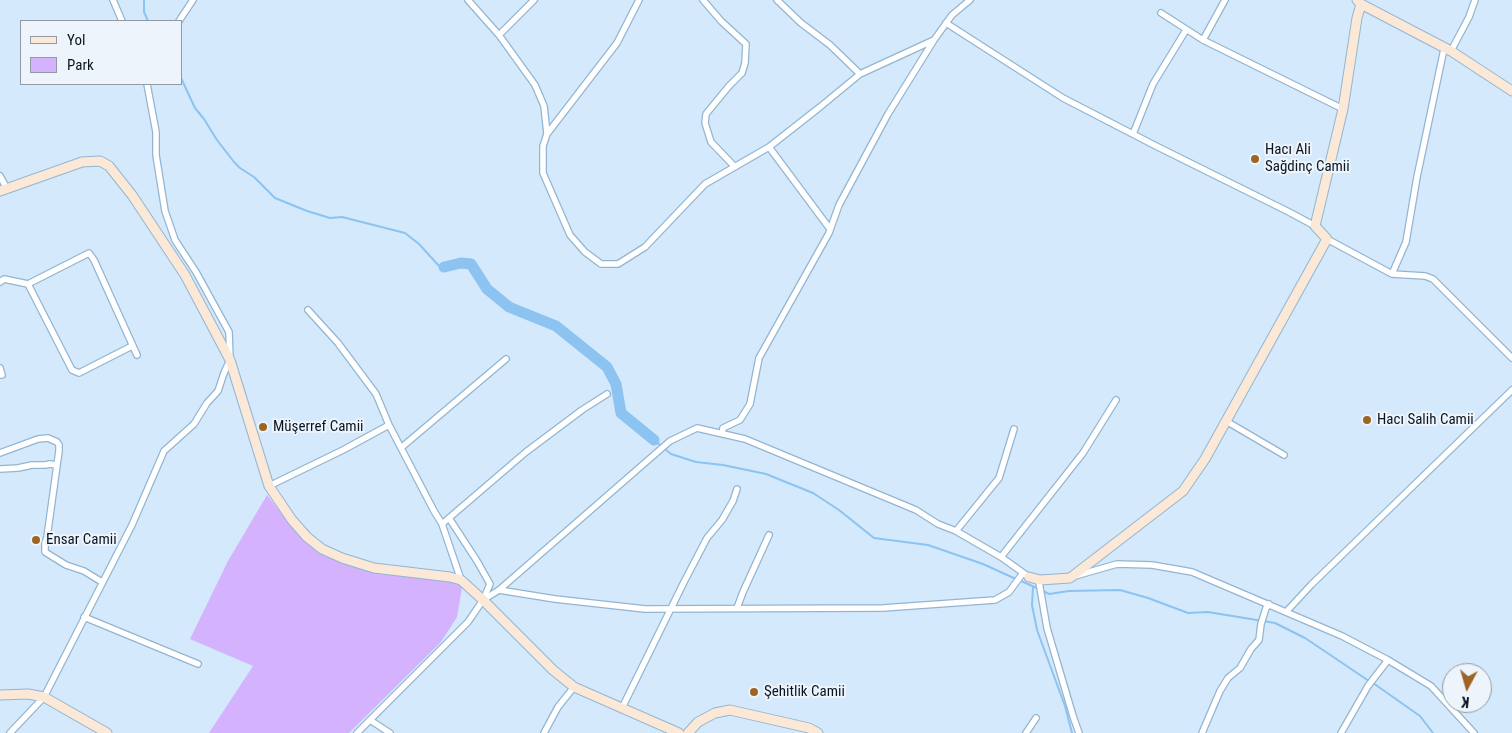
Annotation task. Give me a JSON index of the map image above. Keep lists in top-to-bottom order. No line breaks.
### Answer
{"places":["Hacı Ali Sağdinç Camii","Hacı Salih Camii","Müşerref Camii","Ensar Camii","Şehitlik Camii"],"legend":["Yol","Park"],"north":"bottom"}
